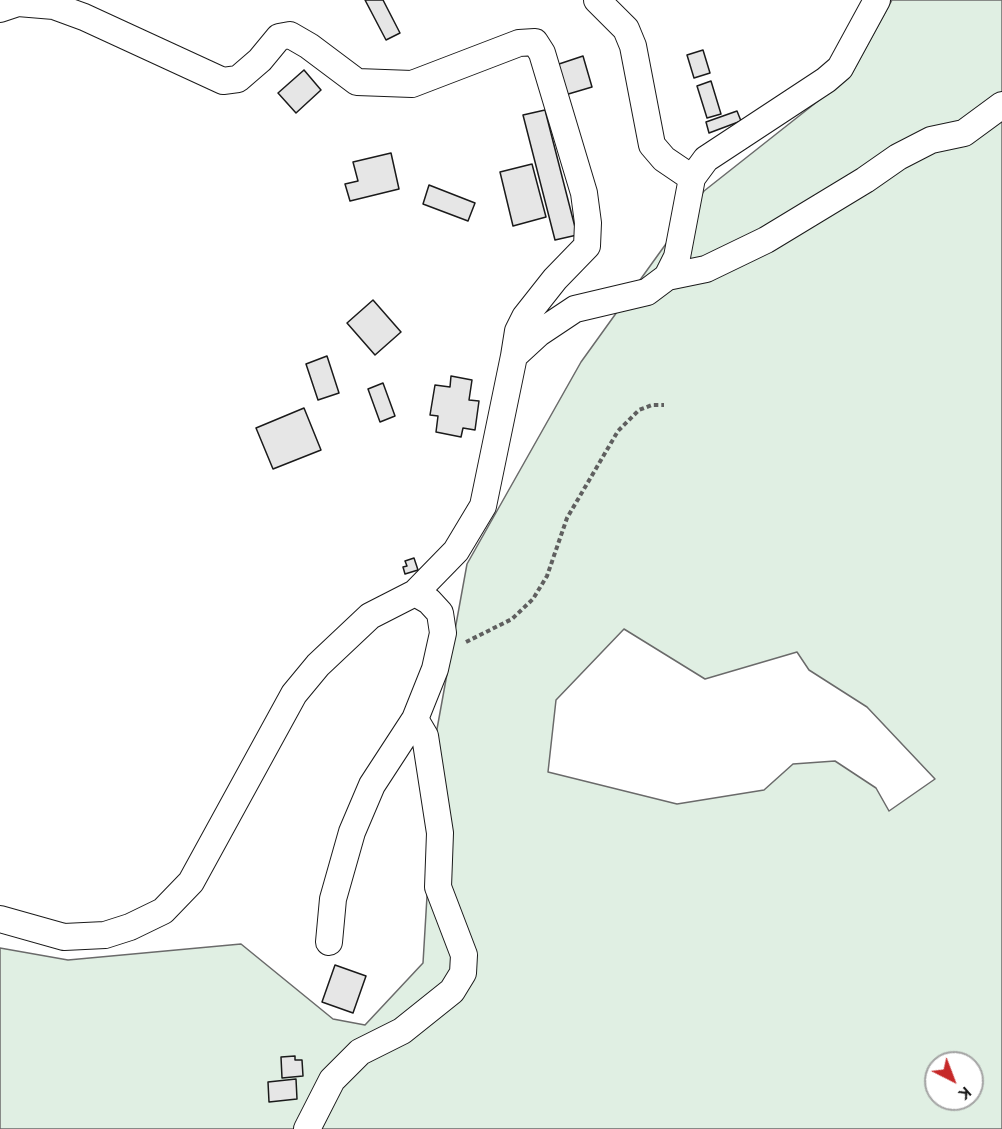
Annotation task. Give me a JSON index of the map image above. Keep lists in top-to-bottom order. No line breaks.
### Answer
{"north":"bottom right"}
